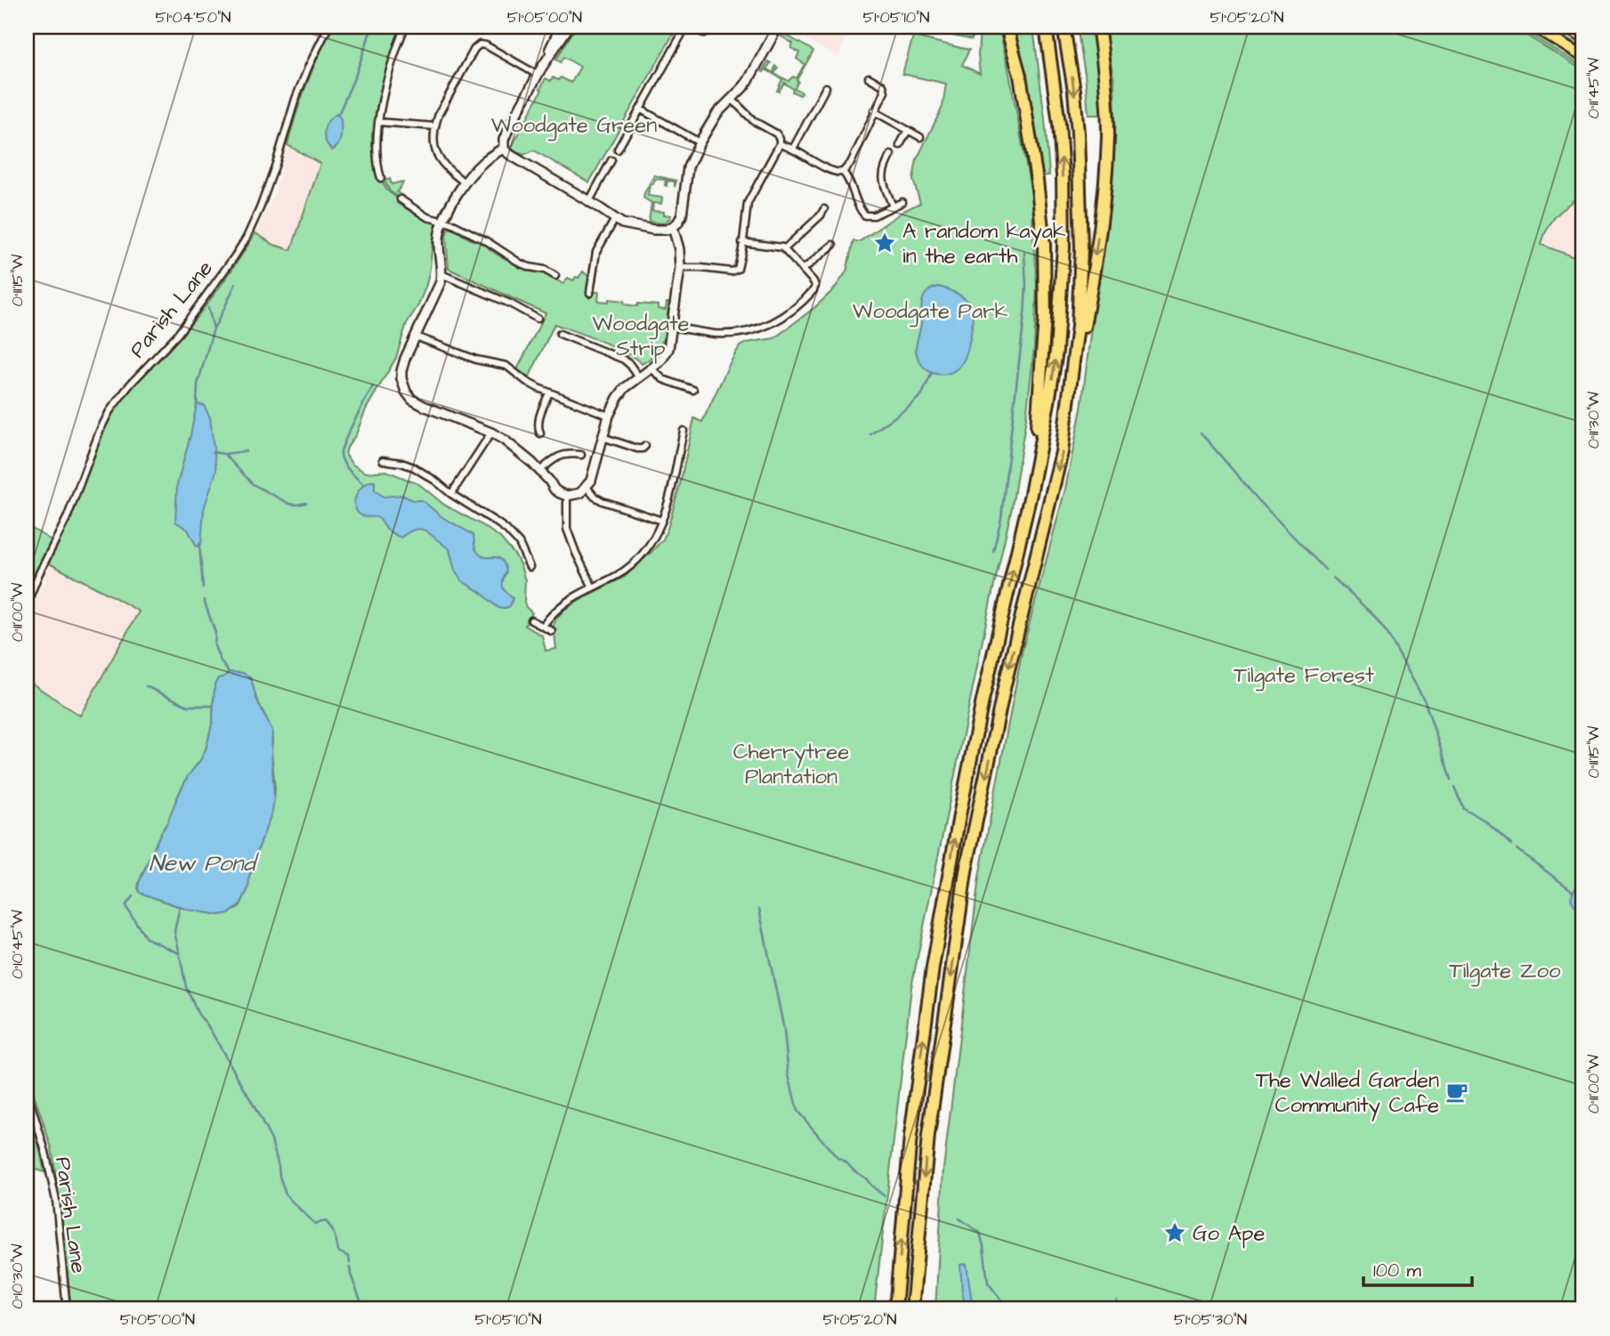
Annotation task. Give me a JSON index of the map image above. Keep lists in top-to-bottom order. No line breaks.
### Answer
{"streets":{"street":["Parish Lane"]},"water":["New Pond"],"parks":["Woodgate Green","Woodgate Park","Woodgate Strip","Tilgate Forest","Cherrytree Plantation","Tilgate Zoo"],"places":{"place":["A random kayak in the earth","Go Ape"],"cafe":["The Walled Garden Community Cafe"]},"scale_bar":"100 m","coordinates":["51°04'50\"N","51°05'00\"N","51°05'10\"N","51°05'20\"N","0°11'45\"W","0°11'15\"W","0°11'30\"W","0°11'00\"W","0°10'45\"W","0°10'30\"W","51°05'30\"N"]}
